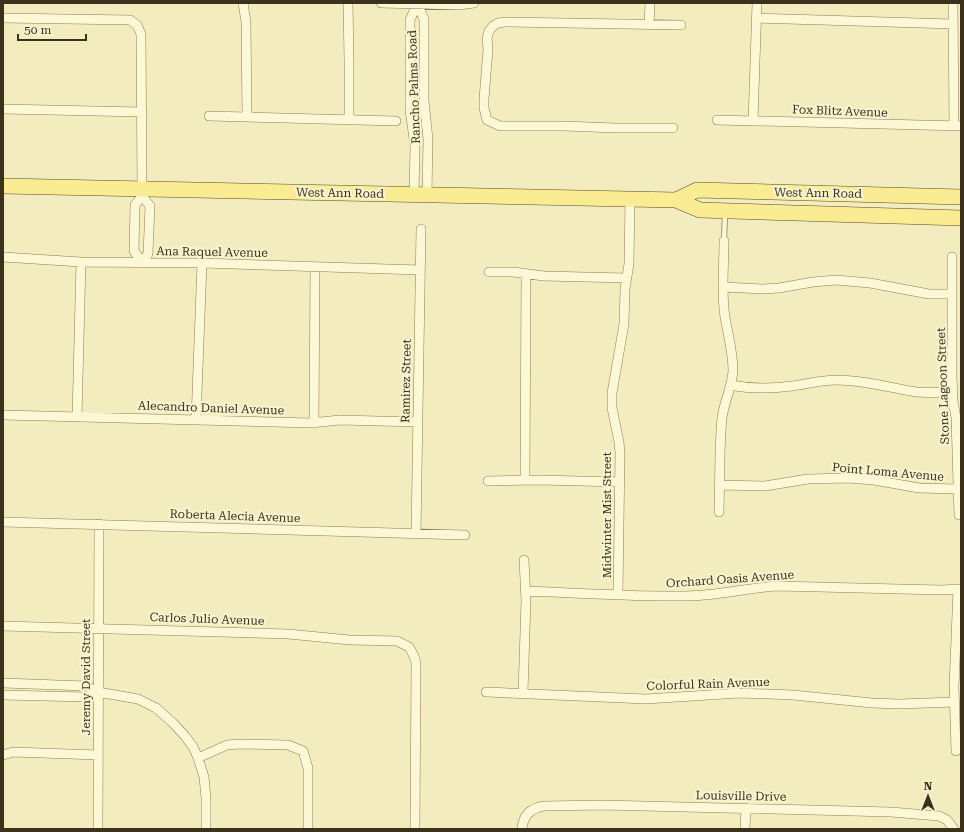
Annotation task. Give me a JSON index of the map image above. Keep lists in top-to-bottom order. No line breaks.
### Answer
{"streets":{"main road":["West Ann Road"],"street":["Rancho Palms Road","Fox Blitz Avenue","Ana Raquel Avenue","Ramirez Street","Stone Lagoon Street","Alecandro Daniel Avenue","Point Loma Avenue","Midwinter Mist Street","Roberta Alecia Avenue","Orchard Oasis Avenue","Carlos Julio Avenue","Jeremy David Street","Colorful Rain Avenue","Louisville Drive"]},"crossings":[["Rancho Palms Road","West Ann Road"],["West Ann Road","Midwinter Mist Street"],["Ana Raquel Avenue","Ramirez Street"],["Ramirez Street","Alecandro Daniel Avenue"],["Ramirez Street","Roberta Alecia Avenue"],["Stone Lagoon Street","Point Loma Avenue"],["Midwinter Mist Street","Orchard Oasis Avenue"],["Roberta Alecia Avenue","Jeremy David Street"],["Carlos Julio Avenue","Jeremy David Street"]],"scale_bar":"50 m","north":"top"}
